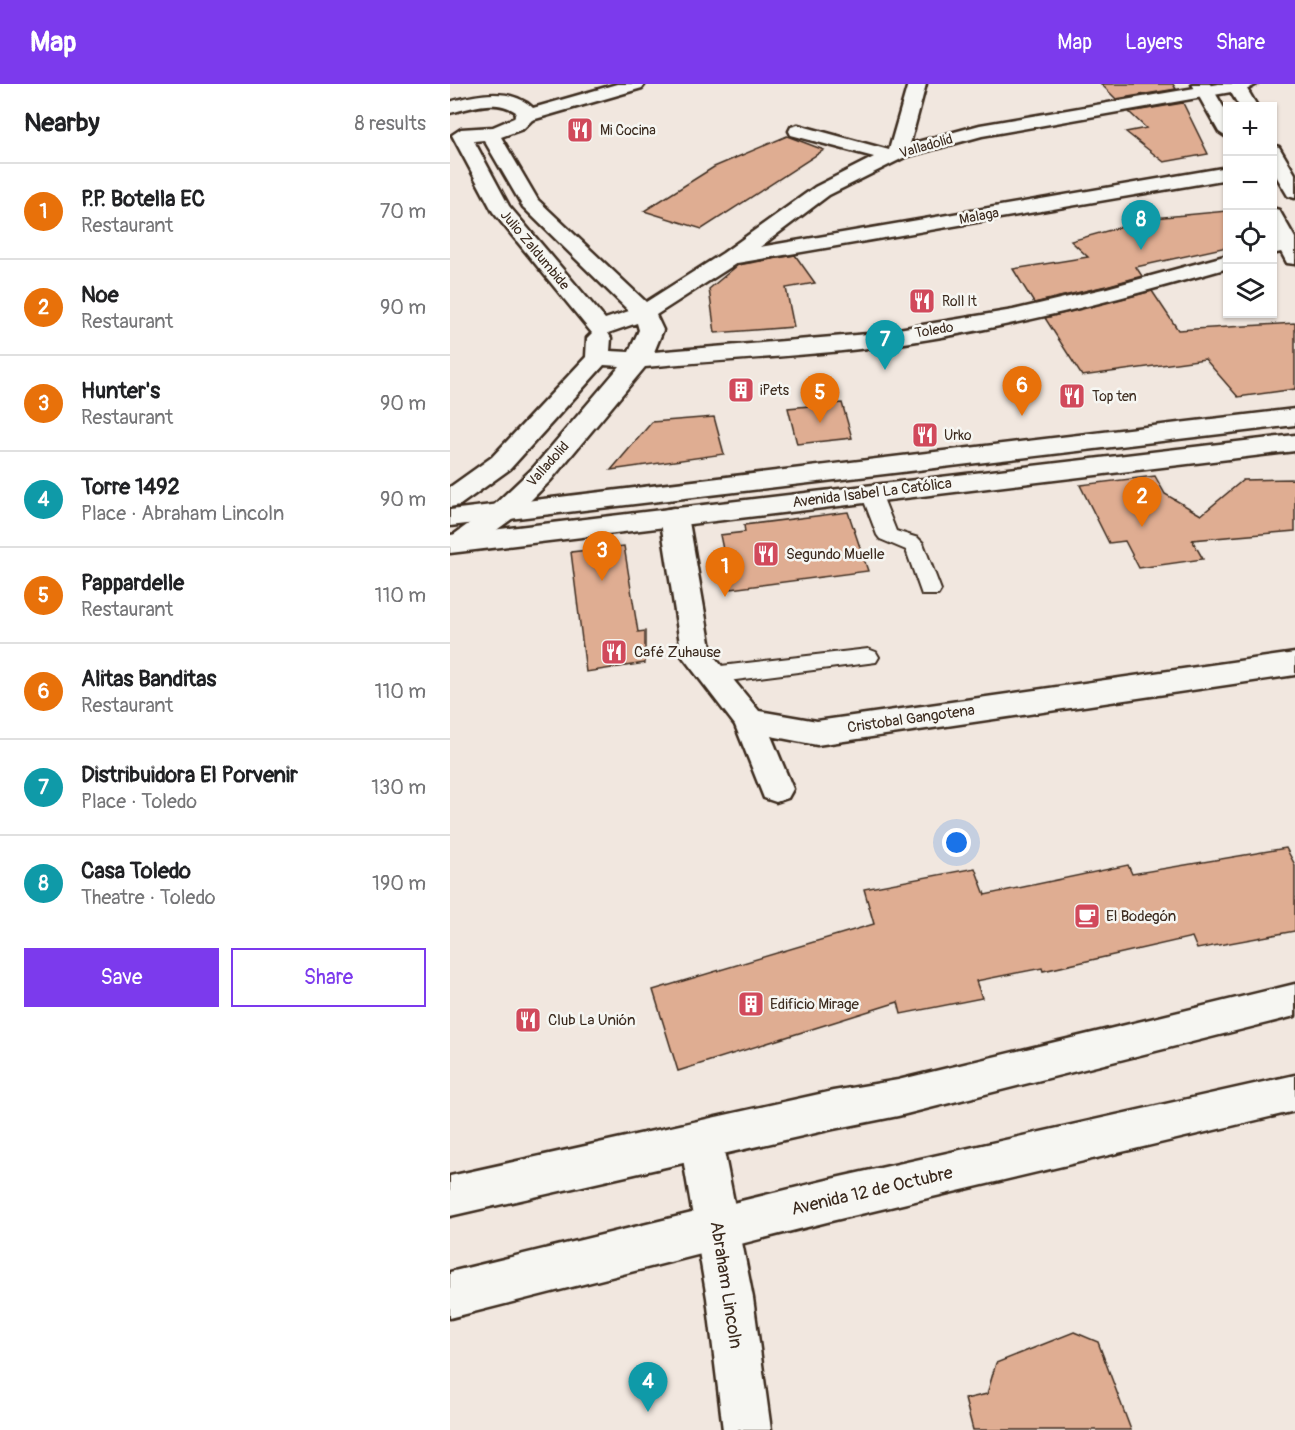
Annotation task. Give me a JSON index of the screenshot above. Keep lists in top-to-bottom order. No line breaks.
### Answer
{"streets":{"street":["Valladolid","Malaga","Julio Zaldumbide","Toledo","Avenida Isabel La Católica","Cristobal Gangotena","Avenida 12 de Octubre","Abraham Lincoln"]},"crossings":[["Valladolid","Malaga"],["Valladolid","Julio Zaldumbide"],["Valladolid","Toledo"],["Valladolid","Avenida Isabel La Católica"],["Avenida 12 de Octubre","Abraham Lincoln"]],"places":{"restaurant":["Mi Cocina","Roll It","Top ten","Urko","Segundo Muelle","Café Zuhause","Club La Unión"],"building":["iPets","Edificio Mirage"],"cafe":["El Bodegón"]},"page":{"header":"Map","nav":["Map","Layers","Share"],"heading":["Nearby","8 results"],"map_buttons":["+","−"],"list":[{"mark":"1","name":"P.P. Botella EC","note":"Restaurant","value":"70 m"},{"mark":"2","name":"Noe","note":"Restaurant","value":"90 m"},{"mark":"3","name":"Hunter's","note":"Restaurant","value":"90 m"},{"mark":"4","name":"Torre 1492","note":"Place · Abraham Lincoln","value":"90 m"},{"mark":"5","name":"Pappardelle","note":"Restaurant","value":"110 m"},{"mark":"6","name":"Alitas Banditas","note":"Restaurant","value":"110 m"},{"mark":"7","name":"Distribuidora El Porvenir","note":"Place · Toledo","value":"130 m"},{"mark":"8","name":"Casa Toledo","note":"Theatre · Toledo","value":"190 m"}],"pins":["8","7","6","5","2","3","1","4"],"buttons":["Save","Share"]}}
